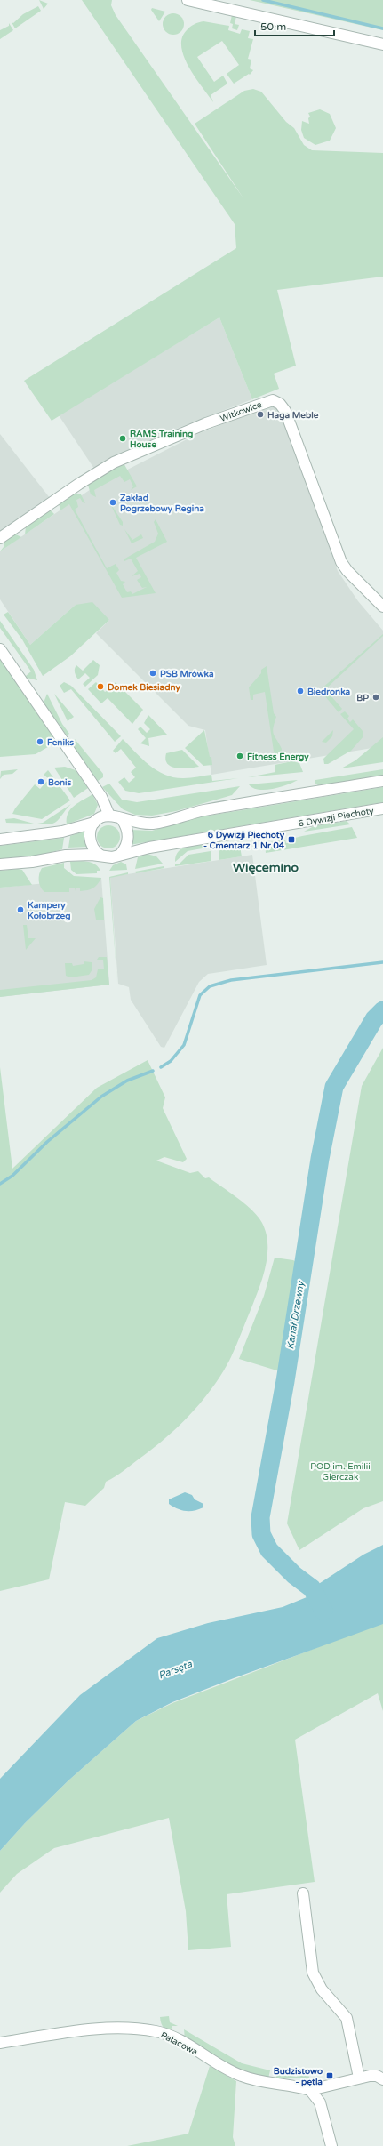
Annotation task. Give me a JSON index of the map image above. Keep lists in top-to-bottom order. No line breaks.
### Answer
{"streets":{"street":["Witkowice","6 Dywizji Piechoty","Pałacowa"]},"districts":["Więcemino"],"water":["Kanał Drzewny","Parsęta"],"parks":["POD im. Emilii Gierczak"],"places":{"other":["Haga Meble","RAMS Training House","Zakład Pogrzebowy Regina","PSB Mrówka","Domek Biesiadny","Biedronka","BP","Feniks","Fitness Energy","Bonis","Kampery Kołobrzeg"],"transit":["6 Dywizji Piechoty - Cmentarz 1 Nr 04","Budzistowo - pętla"]},"scale_bar":"50 m"}
